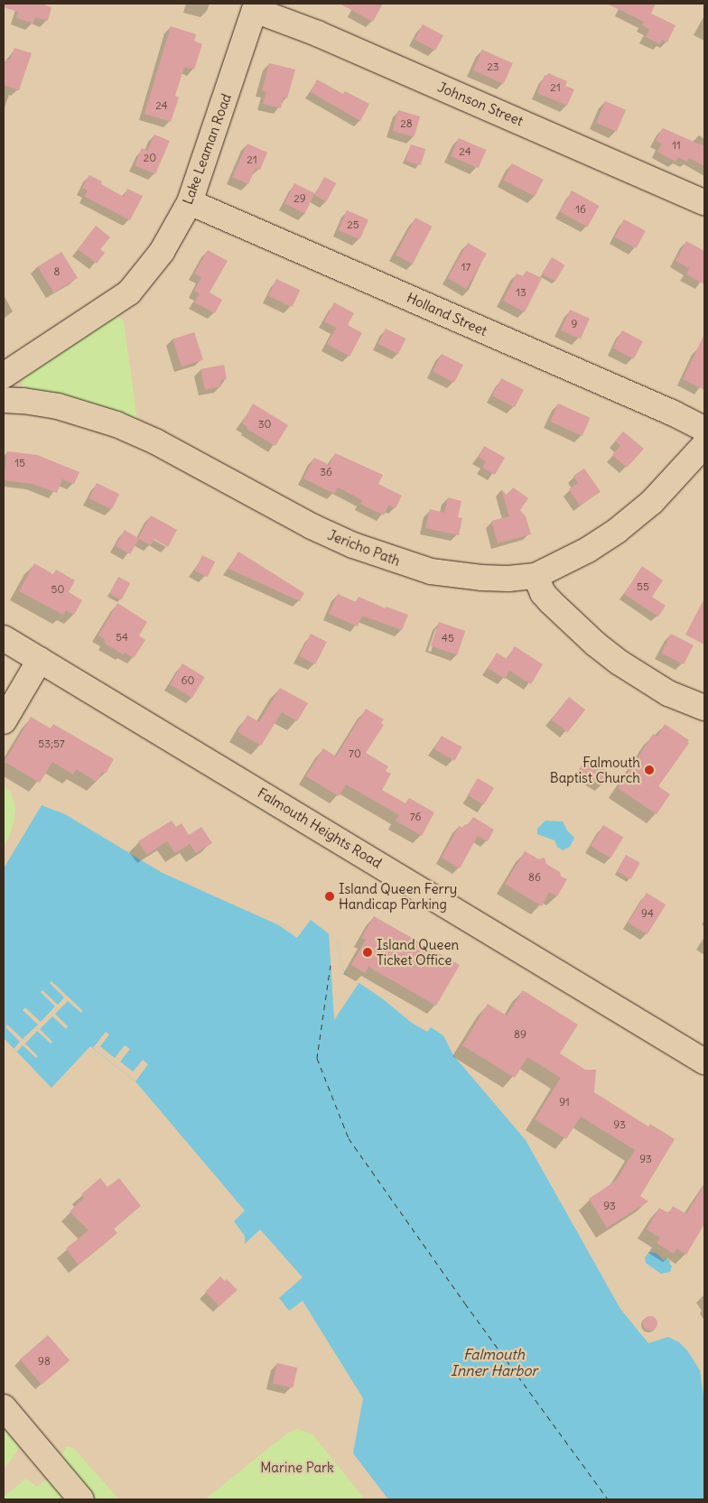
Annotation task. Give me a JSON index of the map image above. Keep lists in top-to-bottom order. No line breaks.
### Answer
{"streets":{"street":["Johnson Street","Lake Leaman Road","Holland Street","Jericho Path","Falmouth Heights Road"]},"crossings":[["Johnson Street","Lake Leaman Road"],["Lake Leaman Road","Holland Street"]],"water":["Falmouth Inner Harbor"],"parks":["Marine Park"],"places":["Falmouth Baptist Church","Island Queen Ferry Handicap Parking","Island Queen Ticket Office"],"house_numbers":["23","21","24","28","11","24","20","21","29","16","25","17","8","13","9","30","15","36","55","50","54","45","60","53;57","70","76","86","94","89","91","93","93","93","98"]}
